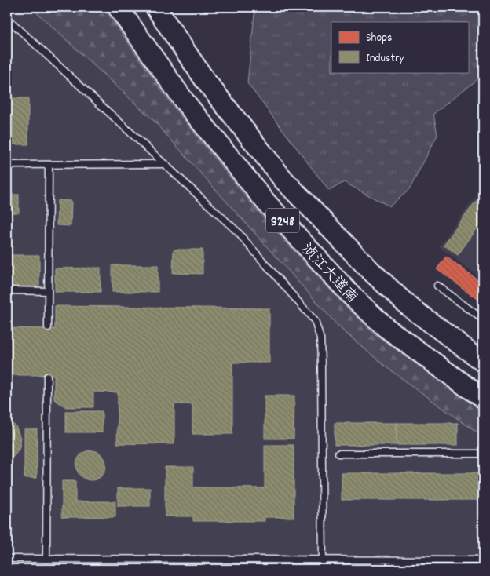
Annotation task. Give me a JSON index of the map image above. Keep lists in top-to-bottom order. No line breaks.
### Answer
{"streets":{"main road":["S248","浈江大道南"]},"legend":["Shops","Industry"]}
